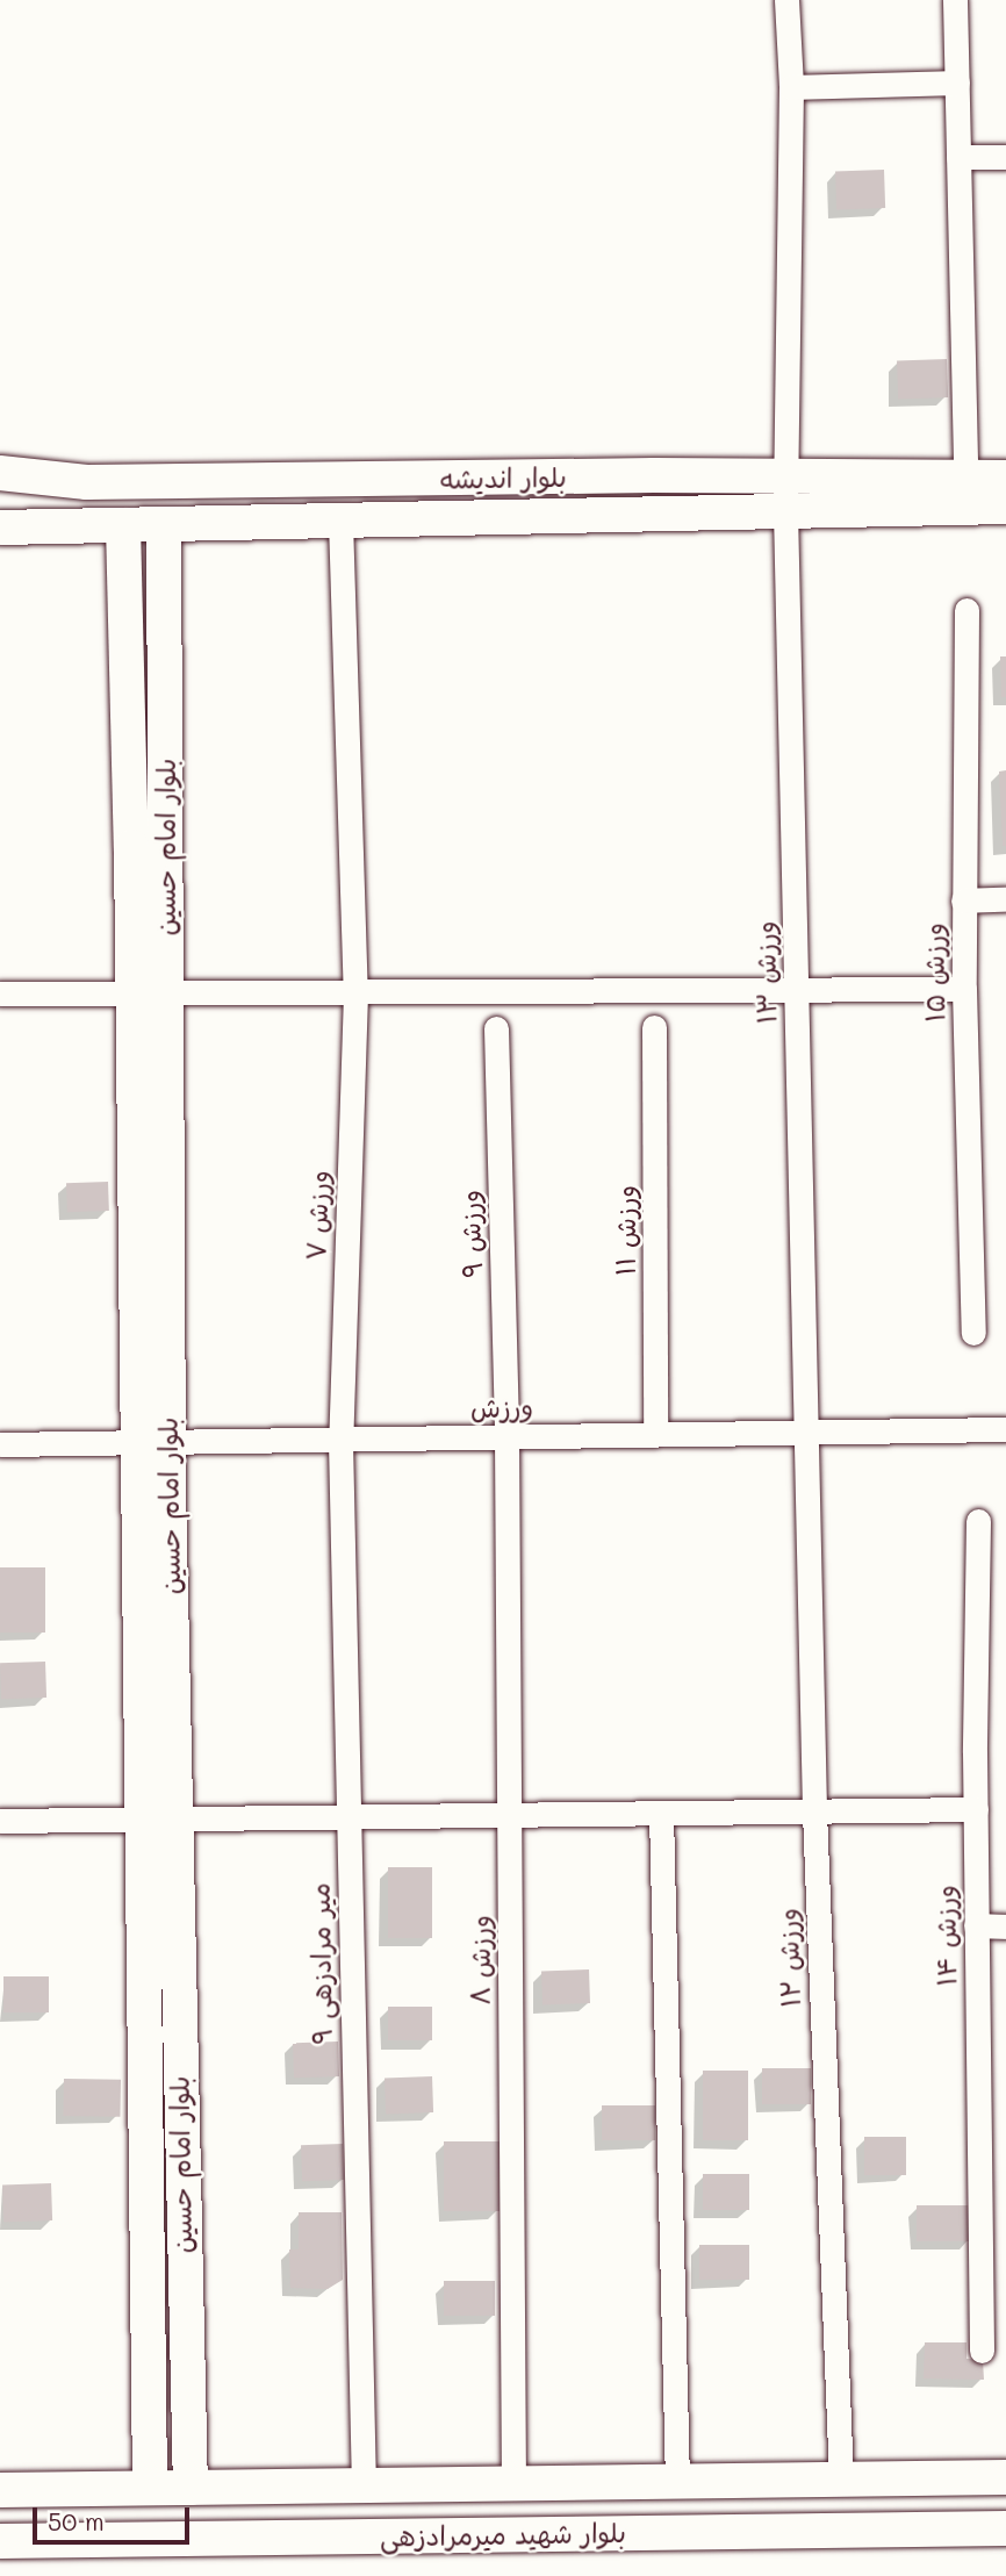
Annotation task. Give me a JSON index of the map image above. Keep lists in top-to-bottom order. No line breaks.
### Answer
{"streets":{"street":["بلوار اندیشه","بلوار امام حسین","ورزش ۱۳","ورزش ۱۵","ورزش ۷","ورزش ۱۱","ورزش ۹","ورزش","ورزش ۱۴","ورزش ۱۲","ورزش ۸","میر مرادزهی ۹","بلوار شهید میرمرادزهی"]},"crossings":[["بلوار اندیشه","بلوار امام حسین"],["بلوار اندیشه","ورزش ۱۳"],["بلوار اندیشه","ورزش ۷"],["بلوار امام حسین","ورزش"],["بلوار امام حسین","بلوار شهید میرمرادزهی"],["ورزش ۱۳","ورزش"],["ورزش ۱۳","ورزش ۱۲"],["ورزش ۷","ورزش"],["ورزش ۷","میر مرادزهی ۹"],["ورزش ۱۱","ورزش"],["ورزش ۹","ورزش"],["ورزش ۹","ورزش ۸"],["ورزش","ورزش ۱۲"],["ورزش","ورزش ۸"],["ورزش","میر مرادزهی ۹"],["ورزش ۱۲","بلوار شهید میرمرادزهی"],["ورزش ۸","بلوار شهید میرمرادزهی"],["میر مرادزهی ۹","بلوار شهید میرمرادزهی"]],"scale_bar":"50 m"}
